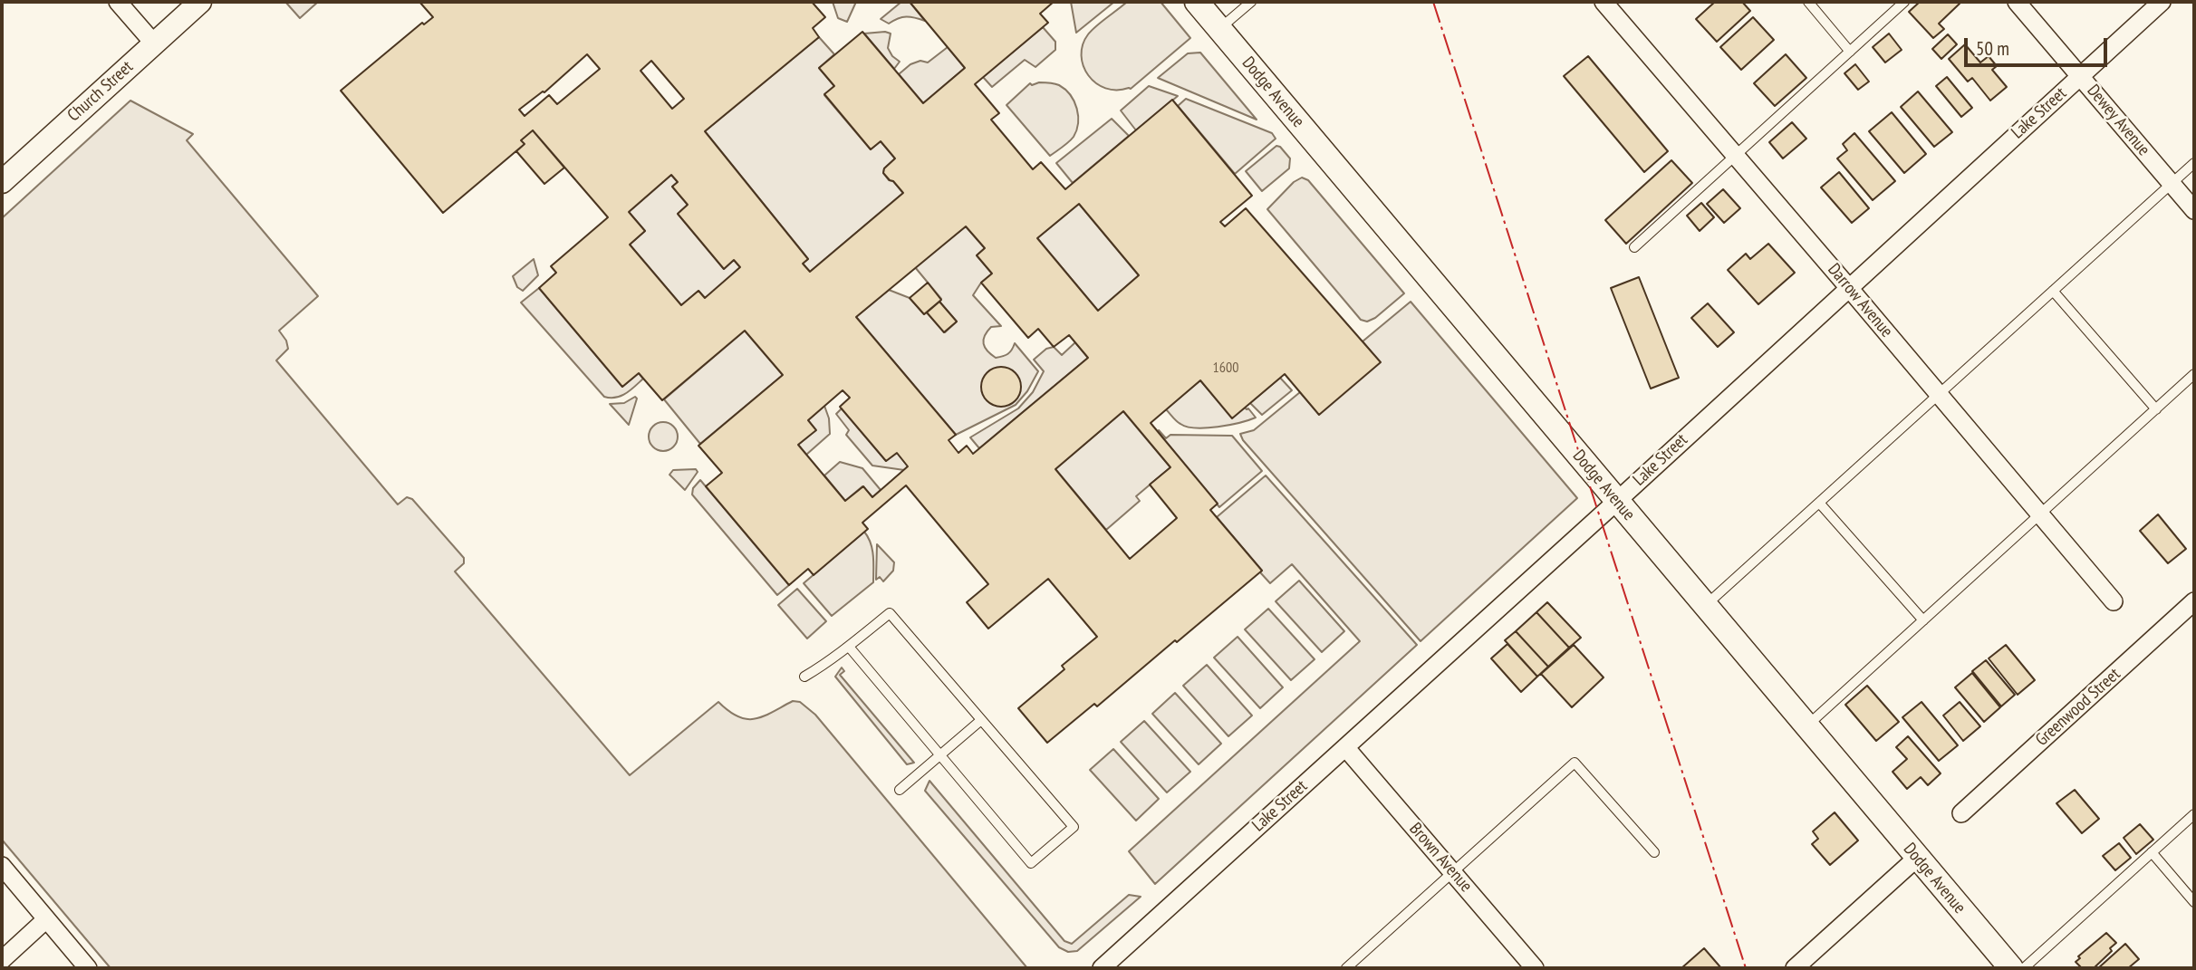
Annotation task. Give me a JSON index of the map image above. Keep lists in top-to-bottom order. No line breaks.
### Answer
{"streets":{"main road":["Dodge Avenue"],"street":["Church Street","Lake Street","Dewey Avenue","Darrow Avenue","Greenwood Street","Brown Avenue"]},"crossings":[["Dodge Avenue","Lake Street"],["Lake Street","Dewey Avenue"],["Lake Street","Darrow Avenue"],["Lake Street","Brown Avenue"]],"house_numbers":["1600"],"scale_bar":"50 m"}
